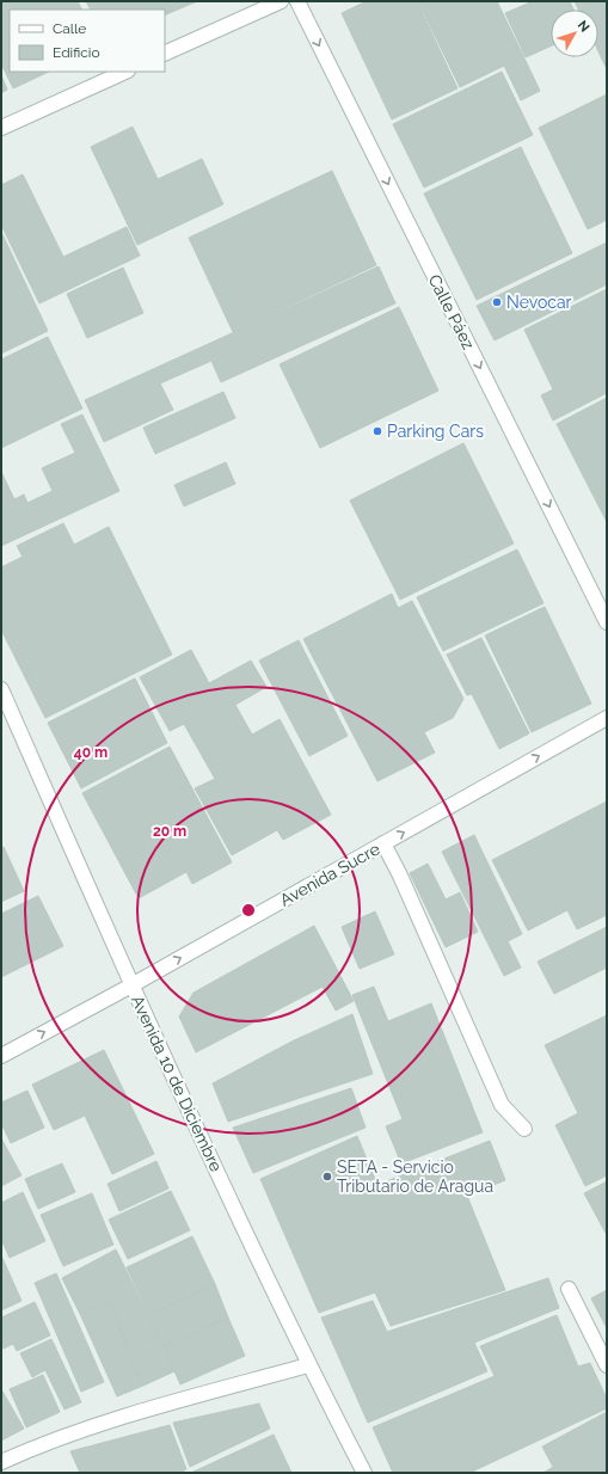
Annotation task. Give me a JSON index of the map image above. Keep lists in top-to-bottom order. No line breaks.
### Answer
{"streets":{"street":["Calle Páez","Avenida Sucre","Avenida 10 de Diciembre"]},"crossings":[["Avenida Sucre","Avenida 10 de Diciembre"]],"one_way":["Calle Páez","Avenida Sucre"],"places":["Nevocar","Parking Cars","SETA - Servicio Tributario de Aragua"],"legend":["Calle","Edificio"],"north":"top right","rings":["40 m","20 m"]}
